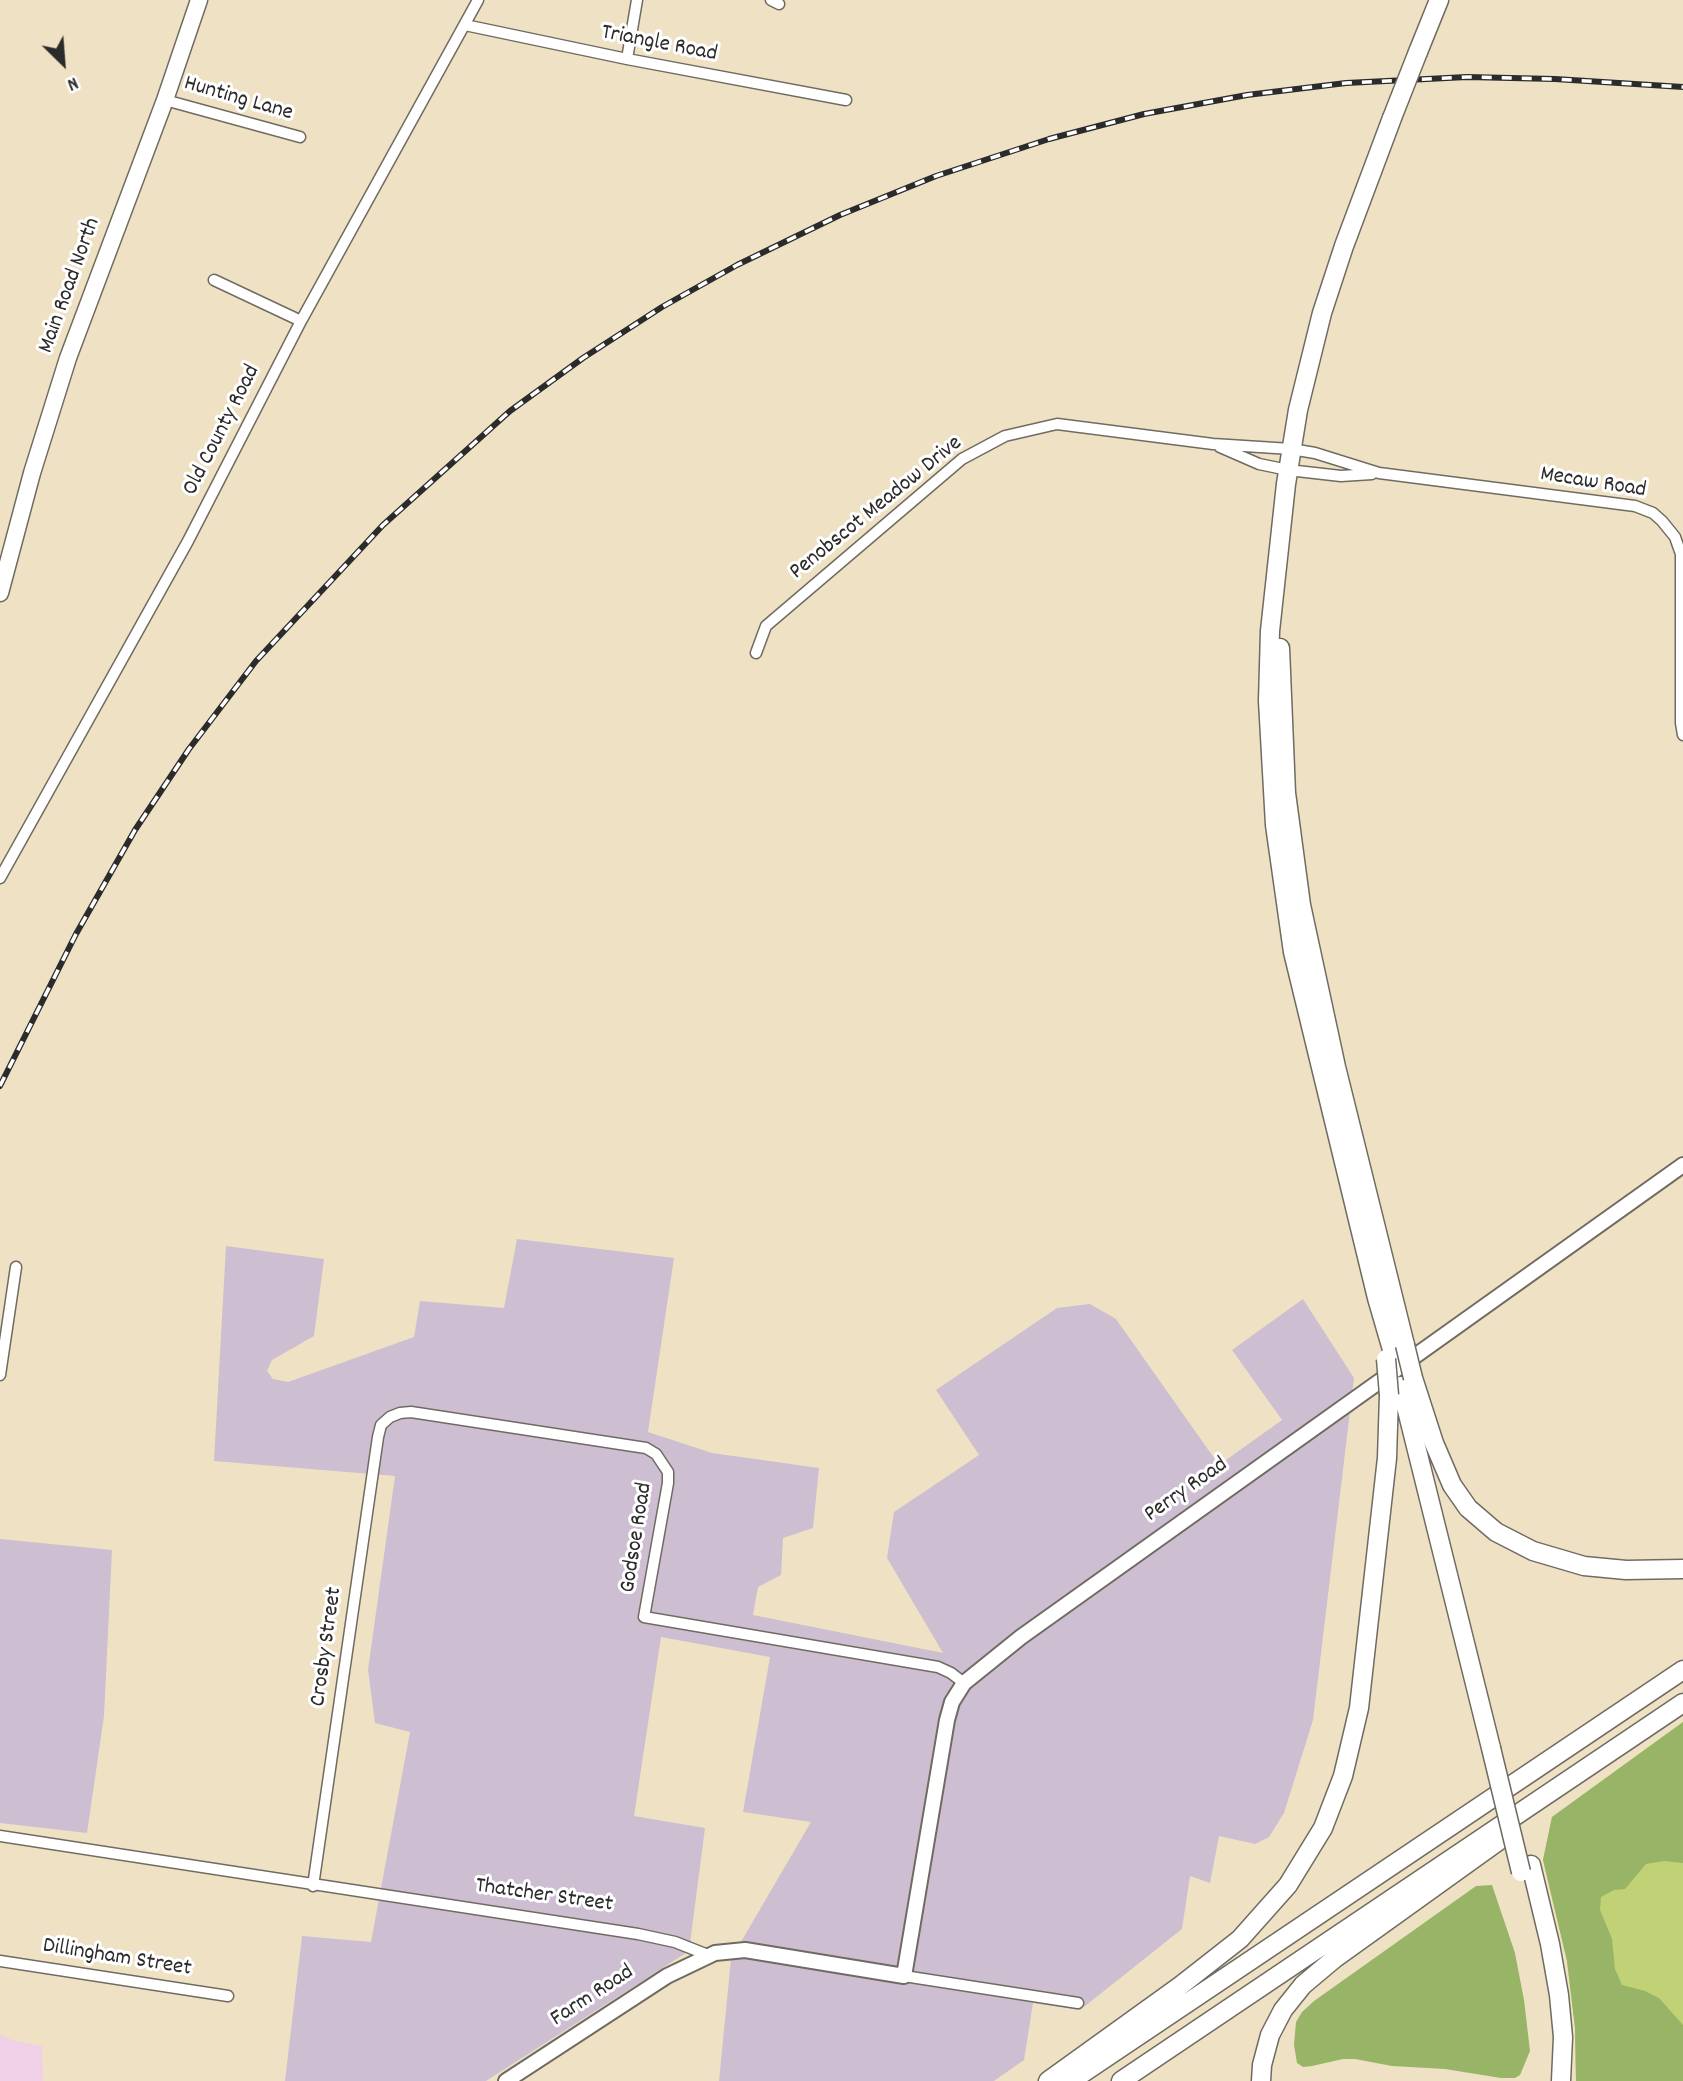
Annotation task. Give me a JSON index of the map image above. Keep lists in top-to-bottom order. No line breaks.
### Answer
{"streets":{"main road":["Main Road North"],"street":["Triangle Road","Hunting Lane","Old County Road","Mecaw Road","Penobscot Meadow Drive","Perry Road","Godsoe Road","Crosby Street","Thatcher Street","Dillingham Street","Farm Road"]},"crossings":[["Triangle Road","Old County Road"],["Hunting Lane","Main Road North"],["Mecaw Road","Penobscot Meadow Drive"],["Perry Road","Godsoe Road"],["Perry Road","Thatcher Street"],["Godsoe Road","Crosby Street"],["Crosby Street","Thatcher Street"],["Thatcher Street","Farm Road"]],"north":"bottom right"}
